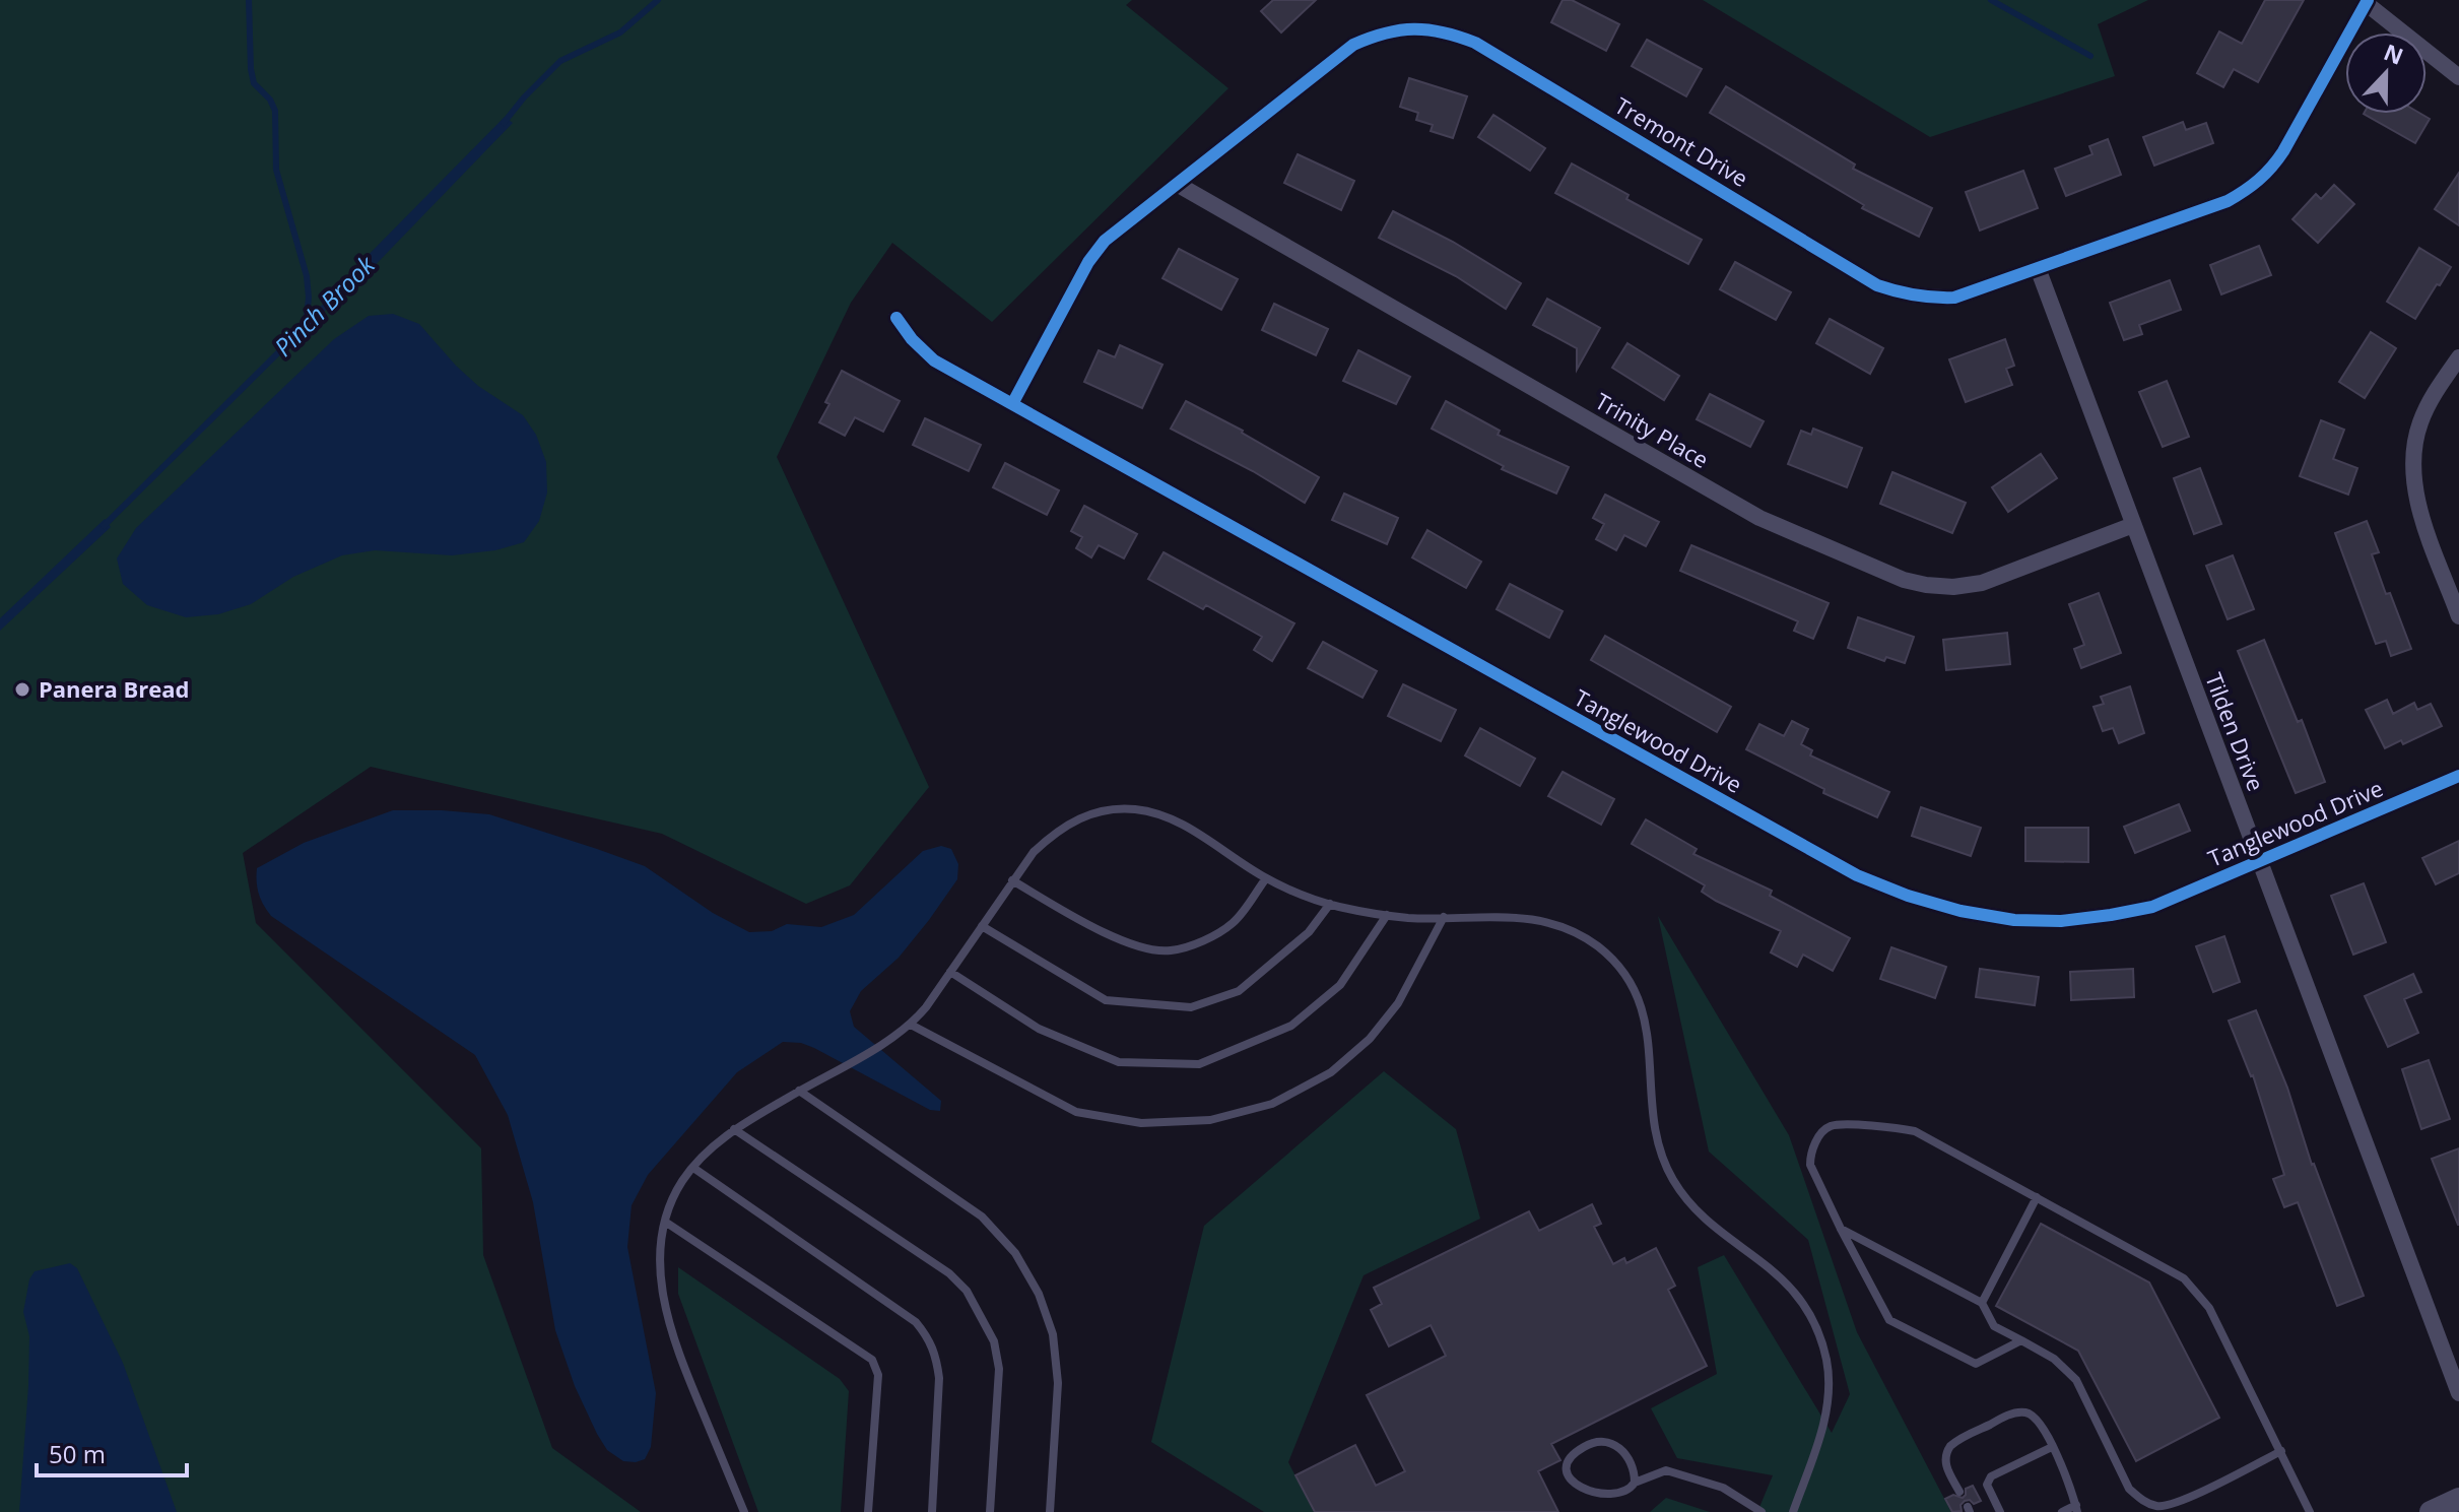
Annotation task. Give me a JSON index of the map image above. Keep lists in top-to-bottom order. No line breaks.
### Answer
{"streets":{"street":["Tremont Drive","Trinity Place","Tilden Drive","Tanglewood Drive"]},"crossings":[["Tremont Drive","Trinity Place"],["Tremont Drive","Tilden Drive"],["Tremont Drive","Tanglewood Drive"],["Trinity Place","Tilden Drive"],["Tilden Drive","Tanglewood Drive"]],"water":["Pinch Brook"],"places":["Panera Bread"],"scale_bar":"50 m","north":"top"}
